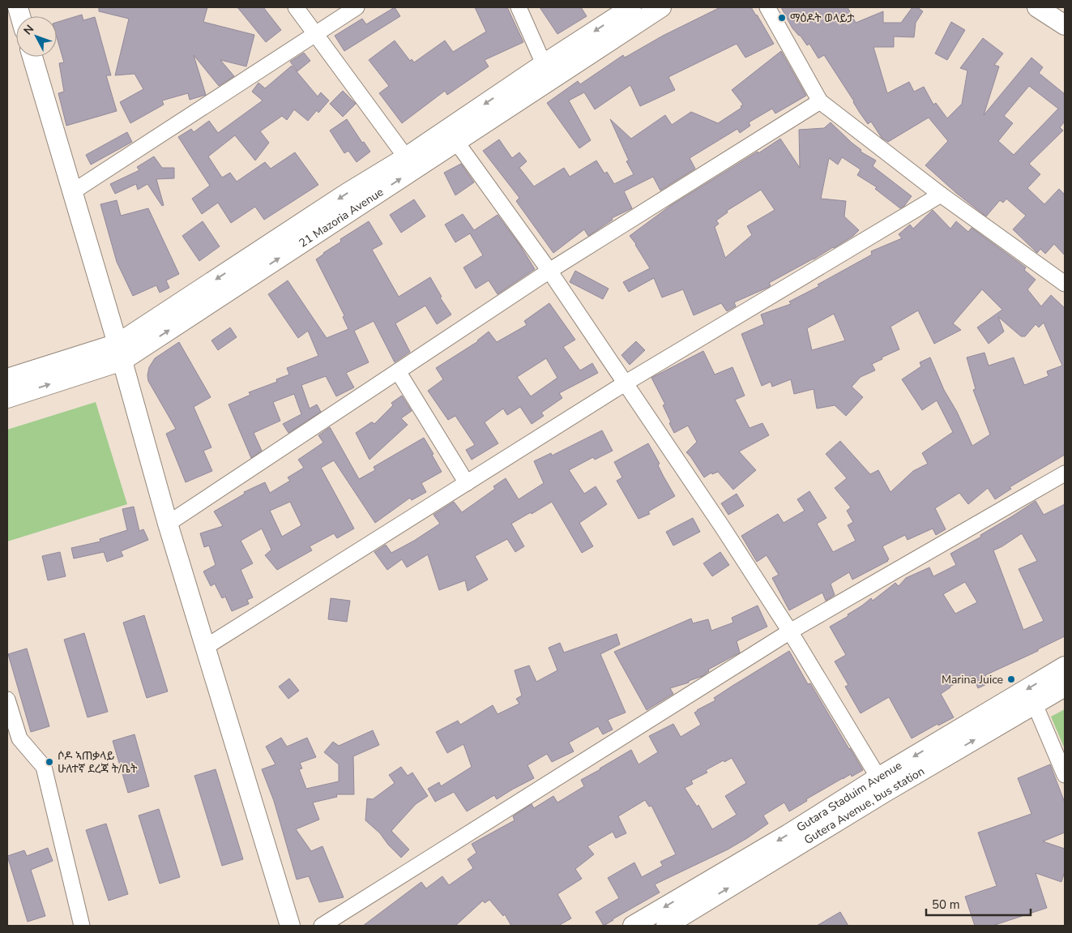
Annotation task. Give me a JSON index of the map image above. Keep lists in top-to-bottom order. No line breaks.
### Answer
{"streets":{"main road":["21 Mazoria Avenue","Gutara Staduim Avenue","Gutera Avenue, bus station"]},"crossings":[["Gutara Staduim Avenue","Gutera Avenue, bus station"]],"one_way":["Gutara Staduim Avenue","Gutera Avenue, bus station"],"places":["ማዕዶት ወላይታ","Marina Juice","ሶዶ ኣጠቃላይ ሁለተኛ ደረጃ ት/ቤት"],"scale_bar":"50 m","north":"top left"}
